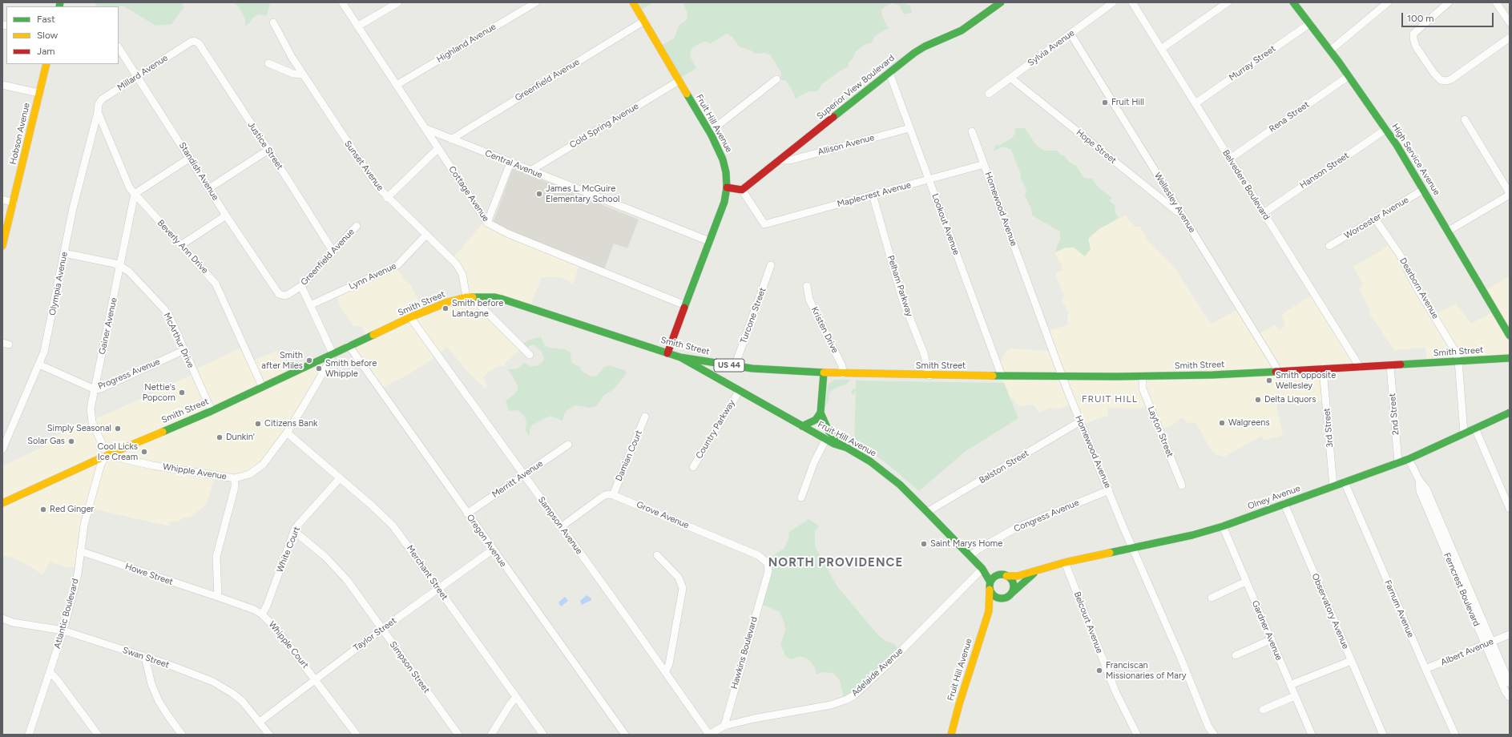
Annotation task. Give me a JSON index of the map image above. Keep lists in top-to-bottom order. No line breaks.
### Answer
{"streets":{"main road":["Superior View Boulevard","Fruit Hill Avenue","Hobson Avenue","High Service Avenue","Smith Street","US 44","Olney Avenue"],"street":["Highland Avenue","Sylvia Avenue","Murray Street","Millard Avenue","Greenfield Avenue","Rena Street","Cold Spring Avenue","Allison Avenue","Justice Street","Hope Street","Central Avenue","Sunset Avenue","Hanson Street","Standish Avenue","Belvedere Boulevard","Cottage Avenue","Maplecrest Avenue","Wellesley Avenue","Homewood Avenue","Worcester Avenue","Lookout Avenue","Beverly Ann Drive","Lynn Avenue","Olympia Avenue","Pelham Parkway","Dearborn Avenue","Turcone Street","Gainer Avenue","Kristen Drive","McArthur Drive","Progress Avenue","2nd Street","3rd Street","Country Parkway","Layton Street","Damian Court","Balston Street","Whipple Avenue","Merritt Avenue","Grove Avenue","Congress Avenue","Sampson Avenue","Oregon Avenue","White Court","Merchant Street","Howe Street","Ferncrest Boulevard","Farnum Avenue","Observatory Avenue","Atlantic Boulevard","Belcourt Avenue","Gardner Avenue","Taylor Street","Whipple Court","Albert Avenue","Hawkins Boulevard","Swan Street","Simpson Street","Adelaide Avenue"]},"crossings":[["Highland Avenue","Cottage Avenue"],["Sylvia Avenue","Hope Street"],["Sylvia Avenue","Wellesley Avenue"],["Murray Street","High Service Avenue"],["Murray Street","Belvedere Boulevard"],["Millard Avenue","Justice Street"],["Millard Avenue","Standish Avenue"],["Millard Avenue","Beverly Ann Drive"],["Millard Avenue","Olympia Avenue"],["Greenfield Avenue","Fruit Hill Avenue"],["Greenfield Avenue","Justice Street"],["Greenfield Avenue","Central Avenue"],["Greenfield Avenue","Standish Avenue"],["Superior View Boulevard","Allison Avenue"],["Superior View Boulevard","Maplecrest Avenue"],["Superior View Boulevard","Lookout Avenue"],["Rena Street","High Service Avenue"],["Rena Street","Belvedere Boulevard"],["Fruit Hill Avenue","Cold Spring Avenue"],["Fruit Hill Avenue","Central Avenue"],["Fruit Hill Avenue","Cottage Avenue"],["Fruit Hill Avenue","Smith Street"],["Fruit Hill Avenue","Country Parkway"],["Fruit Hill Avenue","Balston Street"],["Fruit Hill Avenue","Olney Avenue"],["Fruit Hill Avenue","Congress Avenue"],["Fruit Hill Avenue","Adelaide Avenue"],["Cold Spring Avenue","Central Avenue"],["Allison Avenue","Lookout Avenue"],["Hope Street","Wellesley Avenue"],["High Service Avenue","Hanson Street"],["High Service Avenue","Worcester Avenue"],["Central Avenue","Cottage Avenue"],["Sunset Avenue","Lynn Avenue"],["Sunset Avenue","Smith Street"],["Hanson Street","Belvedere Boulevard"],["Belvedere Boulevard","Smith Street"],["Maplecrest Avenue","Homewood Avenue"],["Maplecrest Avenue","Lookout Avenue"],["Maplecrest Avenue","Pelham Parkway"],["Wellesley Avenue","Smith Street"],["Homewood Avenue","Smith Street"],["Homewood Avenue","Balston Street"],["Homewood Avenue","Olney Avenue"],["Homewood Avenue","Congress Avenue"],["Worcester Avenue","Dearborn Avenue"],["Lookout Avenue","Smith Street"],["Beverly Ann Drive","Olympia Avenue"],["Beverly Ann Drive","Smith Street"],["Beverly Ann Drive","Gainer Avenue"],["Olympia Avenue","McArthur Drive"],["Olympia Avenue","Progress Avenue"],["Pelham Parkway","Smith Street"],["Dearborn Avenue","Smith Street"],["Dearborn Avenue","Olney Avenue"],["Smith Street","Turcone Street"],["Smith Street","Gainer Avenue"],["Smith Street","Kristen Drive"],["Smith Street","McArthur Drive"],["Smith Street","2nd Street"],["Smith Street","3rd Street"],["Smith Street","Layton Street"],["Smith Street","Whipple Avenue"],["Smith Street","Sampson Avenue"],["Smith Street","Oregon Avenue"],["Smith Street","Atlantic Boulevard"],["Gainer Avenue","McArthur Drive"],["Gainer Avenue","Progress Avenue"],["Gainer Avenue","Whipple Avenue"],["Gainer Avenue","Atlantic Boulevard"],["McArthur Drive","Progress Avenue"],["2nd Street","Olney Avenue"],["3rd Street","Olney Avenue"],["Damian Court","Grove Avenue"],["Whipple Avenue","Merchant Street"],["Whipple Avenue","Atlantic Boulevard"],["Merritt Avenue","Sampson Avenue"],["Merritt Avenue","Oregon Avenue"],["Olney Avenue","Ferncrest Boulevard"],["Olney Avenue","Farnum Avenue"],["Olney Avenue","Observatory Avenue"],["Olney Avenue","Belcourt Avenue"],["Olney Avenue","Gardner Avenue"],["Grove Avenue","Hawkins Boulevard"],["Oregon Avenue","Taylor Street"],["White Court","Merchant Street"],["White Court","Whipple Court"],["White Court","Simpson Street"],["Merchant Street","Taylor Street"],["Howe Street","Atlantic Boulevard"],["Howe Street","Whipple Court"],["Ferncrest Boulevard","Albert Avenue"],["Farnum Avenue","Albert Avenue"],["Atlantic Boulevard","Swan Street"],["Taylor Street","Whipple Court"],["Taylor Street","Swan Street"],["Taylor Street","Simpson Street"],["Hawkins Boulevard","Adelaide Avenue"]],"districts":["FRUIT HILL","NORTH PROVIDENCE"],"places":["Fruit Hill","James L. McGuire Elementary School","Smith before Lantagne","Smith after Miles","Smith before Whipple","Smith opposite Wellesley","Nettie's Popcorn","Delta Liquors","Walgreens","Citizens Bank","Simply Seasonal","Dunkin'","Solar Gas","Cool Licks Ice Cream","Red Ginger","Saint Marys Home","Franciscan Missionaries of Mary"],"legend":["Fast","Slow","Jam"],"scale_bar":"100 m"}
